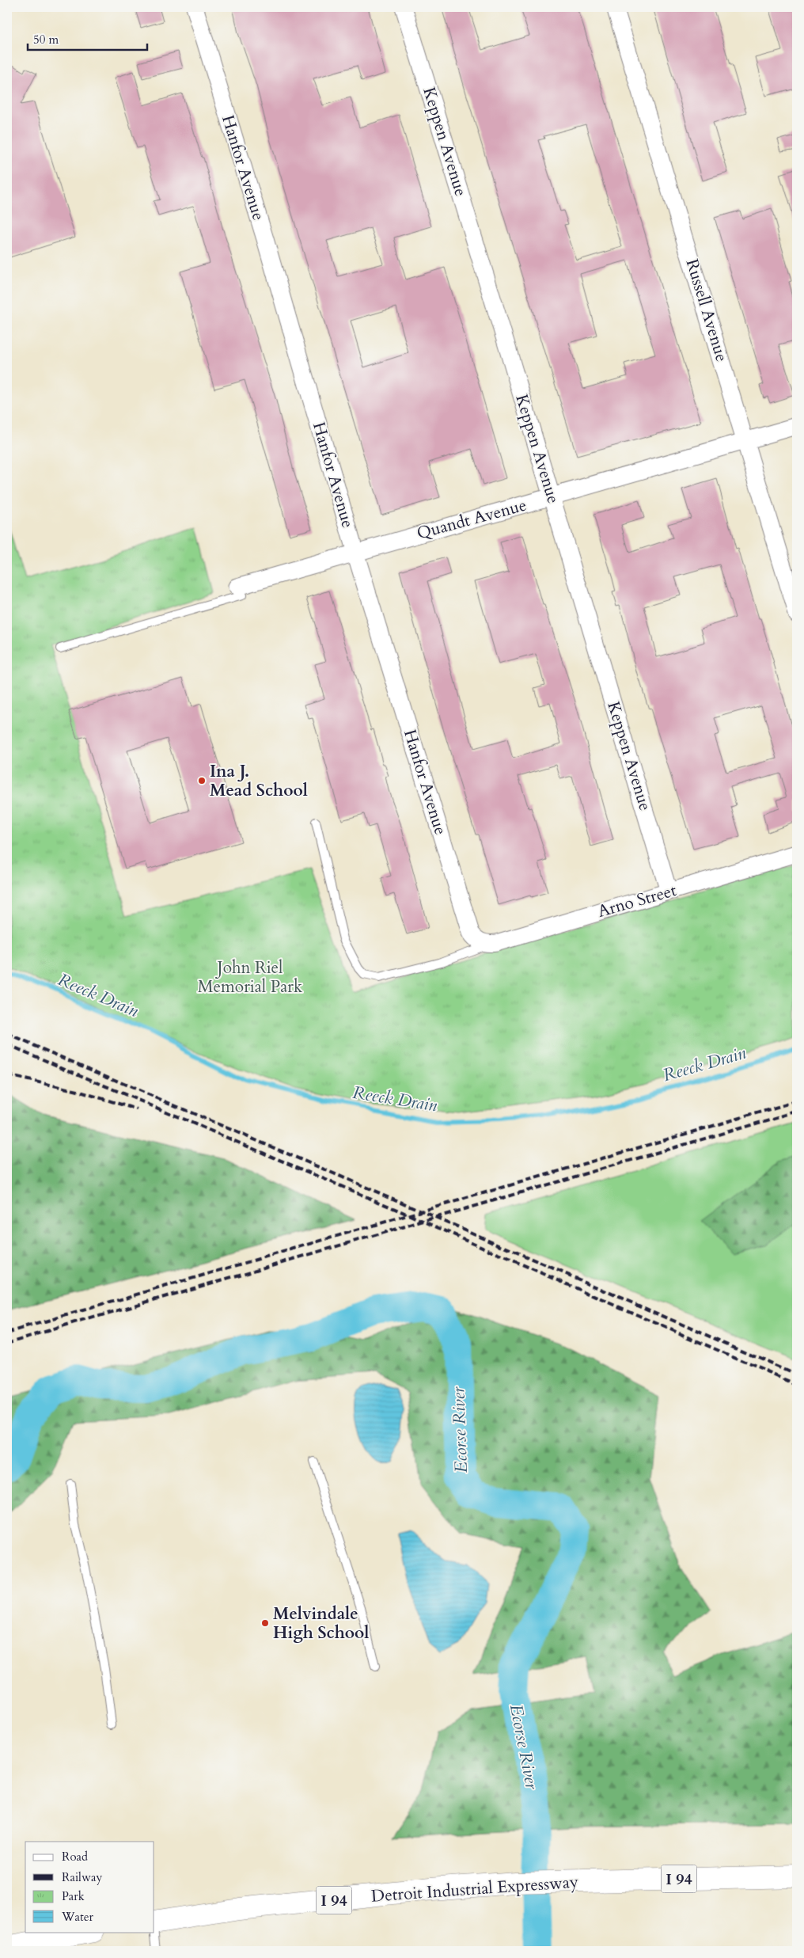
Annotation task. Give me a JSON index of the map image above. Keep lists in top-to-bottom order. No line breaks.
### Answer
{"streets":{"highway":["I 94","Detroit Industrial Expressway"],"street":["Keppen Avenue","Hanfor Avenue","Russell Avenue","Quandt Avenue","Arno Street"]},"crossings":[["Keppen Avenue","Quandt Avenue"],["Keppen Avenue","Arno Street"],["Hanfor Avenue","Quandt Avenue"],["Hanfor Avenue","Arno Street"],["Russell Avenue","Quandt Avenue"]],"water":["Reeck Drain","Ecorse River"],"parks":["John Riel Memorial Park"],"places":["Ina J. Mead School","Melvindale High School"],"legend":["Road","Railway","Park","Water"],"scale_bar":"50 m"}
